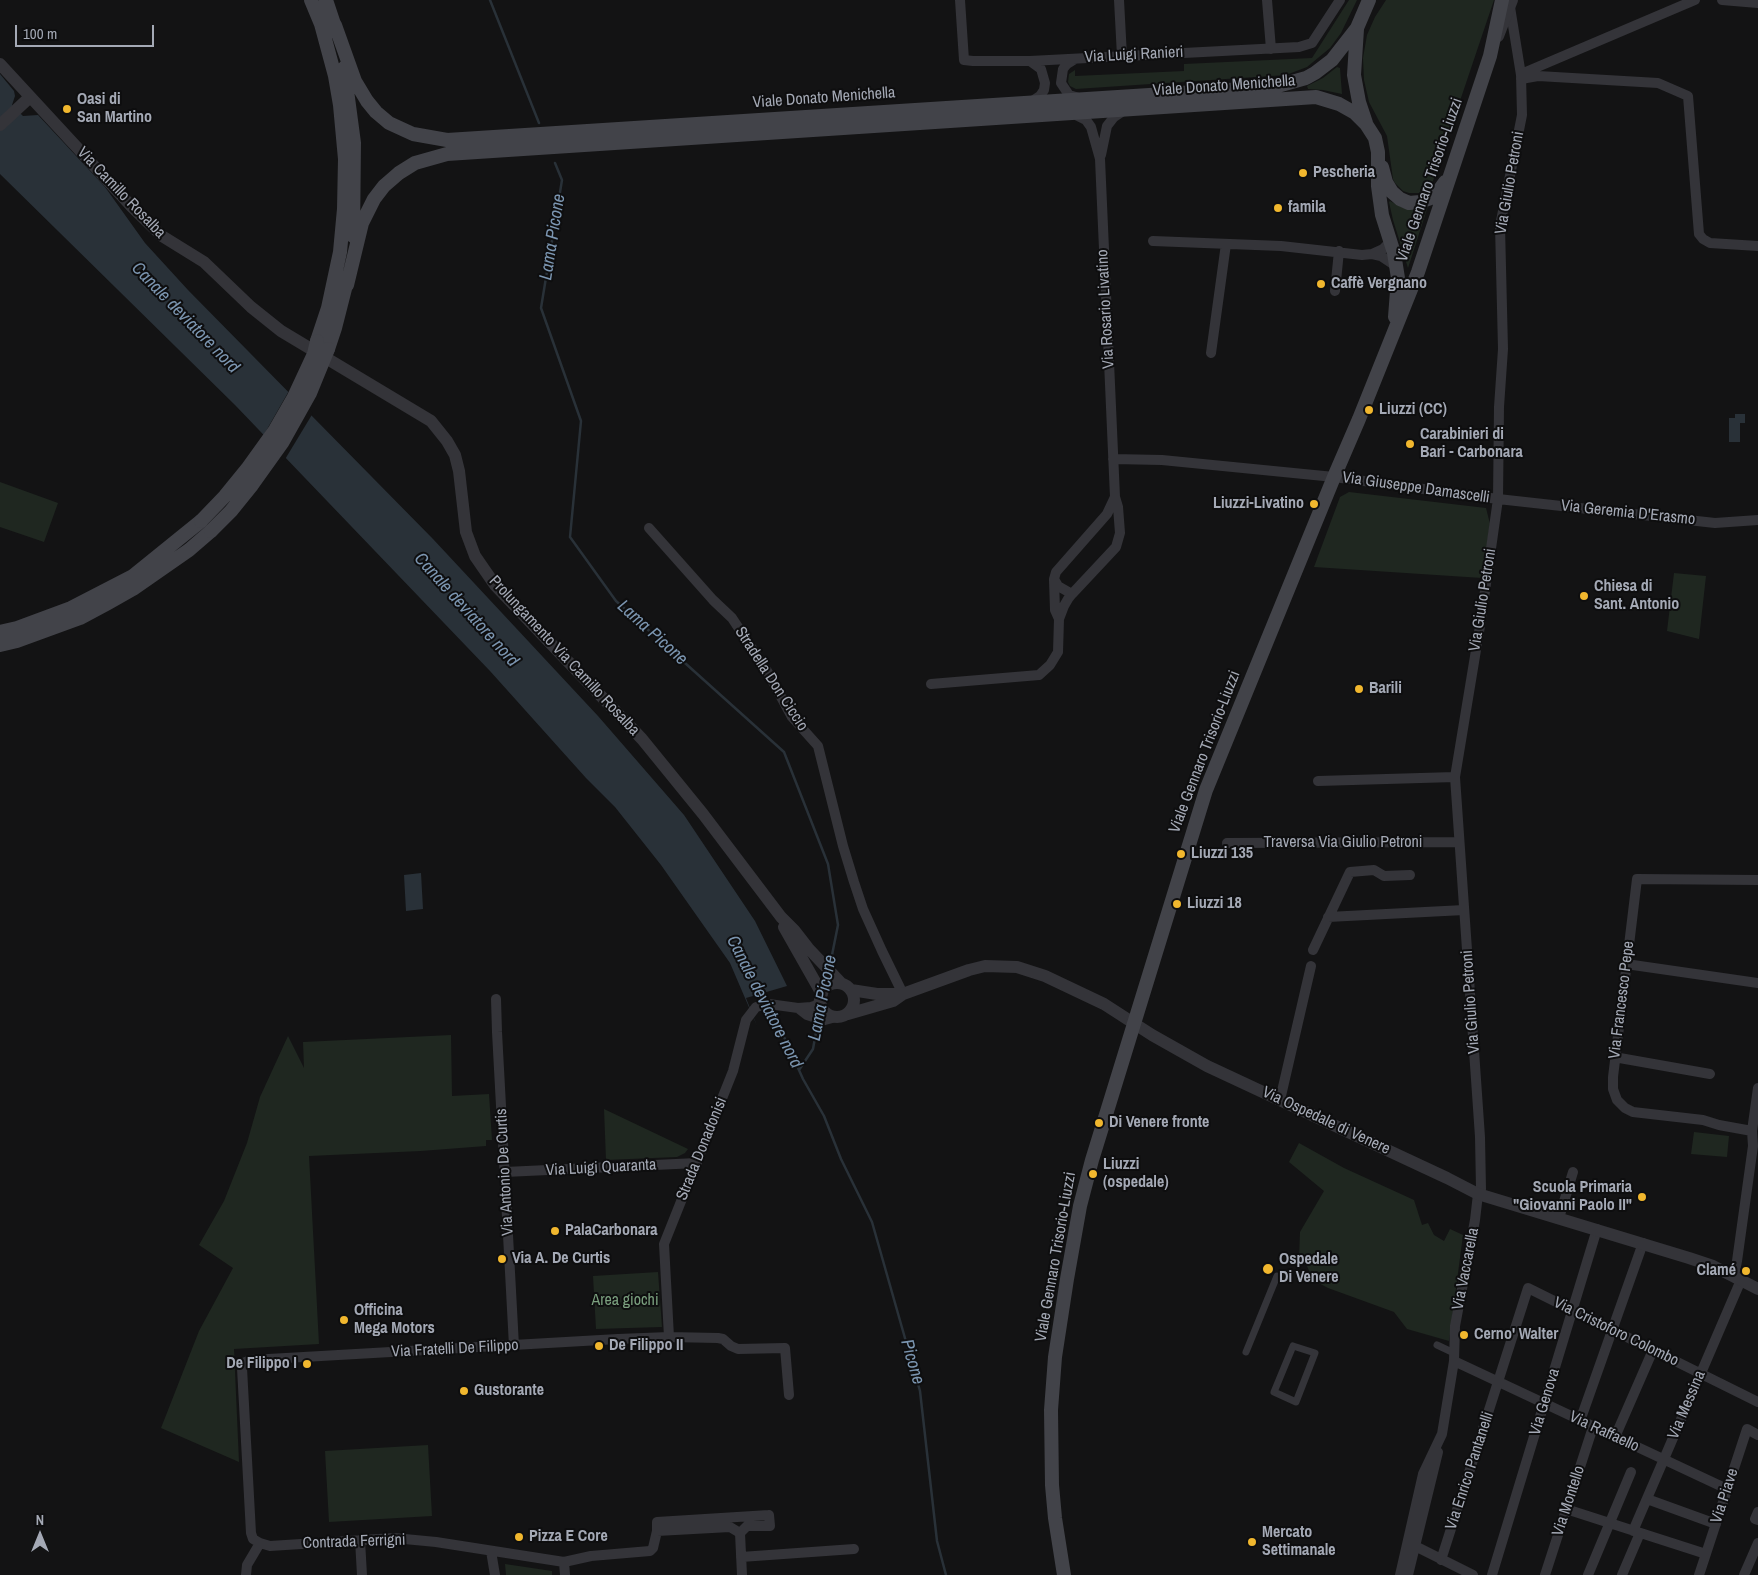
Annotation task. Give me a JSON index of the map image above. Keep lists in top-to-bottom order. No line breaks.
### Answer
{"streets":{"main road":["Viale Donato Menichella","Viale Gennaro Trisorio-Liuzzi"],"street":["Via Luigi Ranieri","Via Giulio Petroni","Via Camillo Rosalba","Via Rosario Livatino","Via Giuseppe Damascelli","Via Geremia D'Erasmo","Prolungamento Via Camillo Rosalba","Stradella Don Ciccio","Traversa Via Giulio Petroni","Via Francesco Pepe","Via Ospedale di Venere","Strada Donadonisi","Via Luigi Quaranta","Via Antonio De Curtis","Via Vaccarella","Via Cristoforo Colombo","Via Fratelli De Filippo","Via Genova","Via Messina","Via Raffaello","Via Enrico Pantanelli","Via Piave","Via Montello","Contrada Ferrigni"]},"crossings":[["Viale Donato Menichella","Viale Gennaro Trisorio-Liuzzi"],["Viale Gennaro Trisorio-Liuzzi","Via Giulio Petroni"],["Viale Gennaro Trisorio-Liuzzi","Via Giuseppe Damascelli"],["Viale Gennaro Trisorio-Liuzzi","Via Ospedale di Venere"],["Via Giulio Petroni","Via Giuseppe Damascelli"],["Via Giulio Petroni","Via Geremia D'Erasmo"],["Via Giulio Petroni","Traversa Via Giulio Petroni"],["Via Giulio Petroni","Via Ospedale di Venere"],["Via Giulio Petroni","Via Vaccarella"],["Via Camillo Rosalba","Prolungamento Via Camillo Rosalba"],["Via Giuseppe Damascelli","Via Geremia D'Erasmo"],["Prolungamento Via Camillo Rosalba","Via Ospedale di Venere"],["Prolungamento Via Camillo Rosalba","Strada Donadonisi"],["Stradella Don Ciccio","Via Ospedale di Venere"],["Via Francesco Pepe","Via Messina"],["Via Ospedale di Venere","Strada Donadonisi"],["Via Ospedale di Venere","Via Vaccarella"],["Via Ospedale di Venere","Via Genova"],["Via Ospedale di Venere","Via Messina"],["Strada Donadonisi","Via Luigi Quaranta"],["Strada Donadonisi","Via Fratelli De Filippo"],["Via Luigi Quaranta","Via Antonio De Curtis"],["Via Antonio De Curtis","Via Fratelli De Filippo"],["Via Vaccarella","Via Raffaello"],["Via Cristoforo Colombo","Via Genova"],["Via Cristoforo Colombo","Via Messina"],["Via Cristoforo Colombo","Via Enrico Pantanelli"],["Via Fratelli De Filippo","Contrada Ferrigni"],["Via Genova","Via Raffaello"],["Via Messina","Via Raffaello"],["Via Raffaello","Via Enrico Pantanelli"],["Via Raffaello","Via Piave"],["Via Raffaello","Via Montello"]],"water":["Lama Picone","Canale deviatore nord","Picone"],"parks":["Area giochi"],"places":["Oasi di San Martino","Pescheria","famila","Caffè Vergnano","Liuzzi (CC)","Carabinieri di Bari - Carbonara","Liuzzi-Livatino","Chiesa di Sant. Antonio","Barili","Liuzzi 135","Liuzzi 18","Di Venere fronte","Liuzzi (ospedale)","Scuola Primaria \"Giovanni Paolo II\"","PalaCarbonara","Via A. De Curtis","Ospedale Di Venere","Clamé","Officina Mega Motors","Cerno' Walter","De Filippo II","De Filippo I","Gustorante","Pizza E Core","Mercato Settimanale"],"scale_bar":"100 m","north":"top"}
